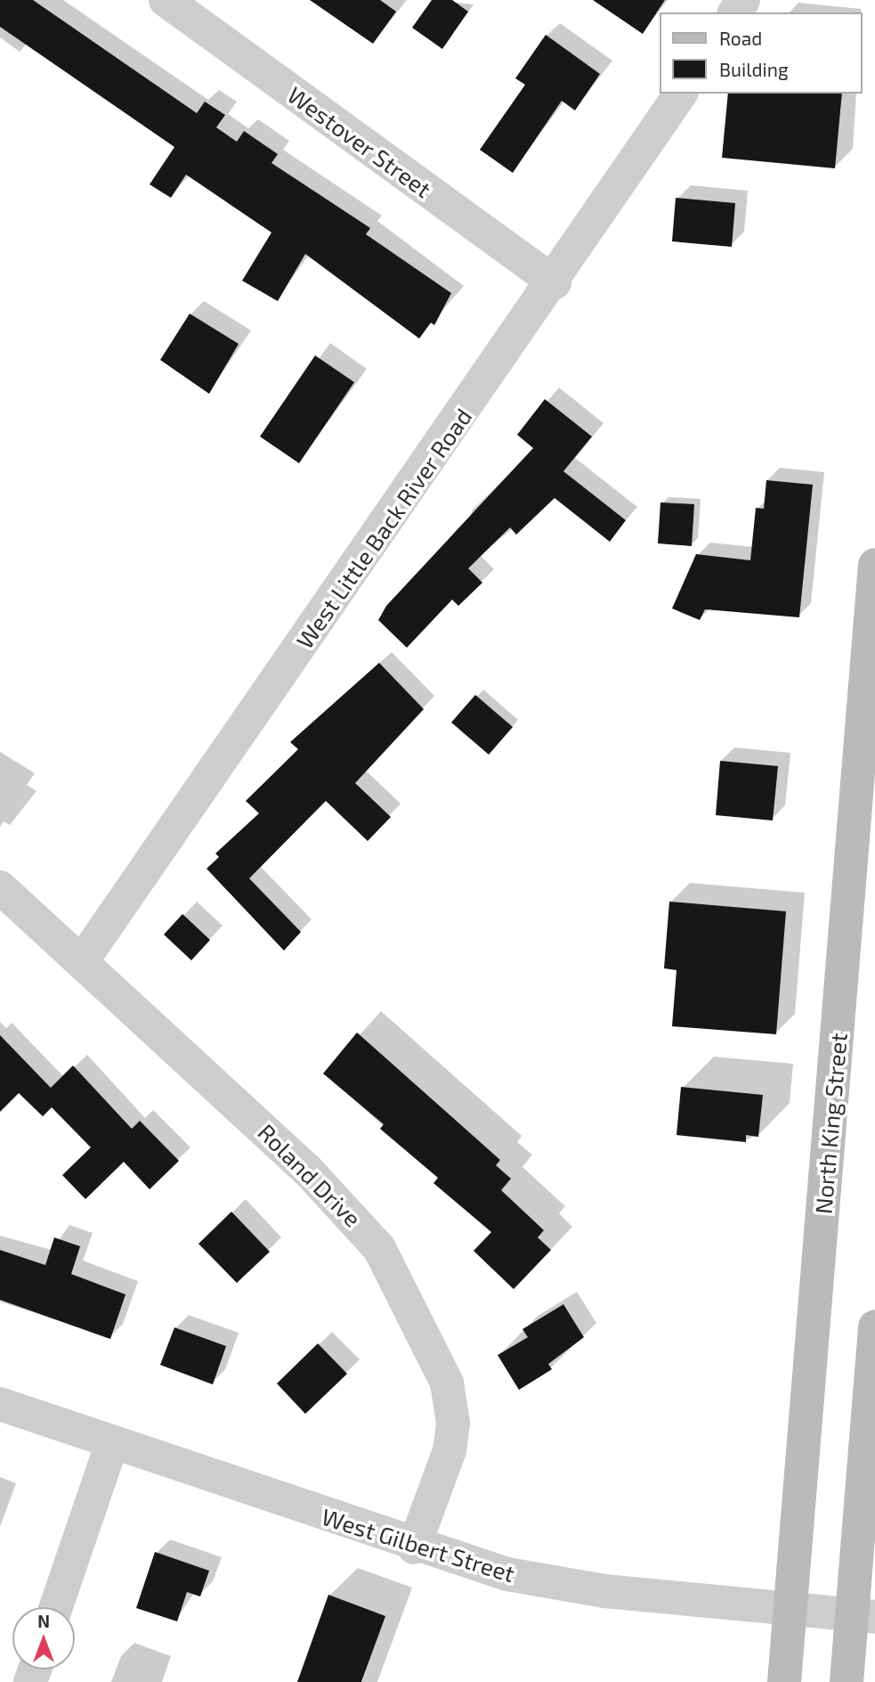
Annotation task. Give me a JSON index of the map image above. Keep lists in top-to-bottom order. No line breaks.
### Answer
{"streets":{"main road":["North King Street"],"street":["Westover Street","West Little Back River Road","Roland Drive","West Gilbert Street"]},"crossings":[["Westover Street","West Little Back River Road"],["West Little Back River Road","Roland Drive"],["North King Street","West Gilbert Street"],["Roland Drive","West Gilbert Street"]],"legend":["Road","Building"],"north":"top"}
